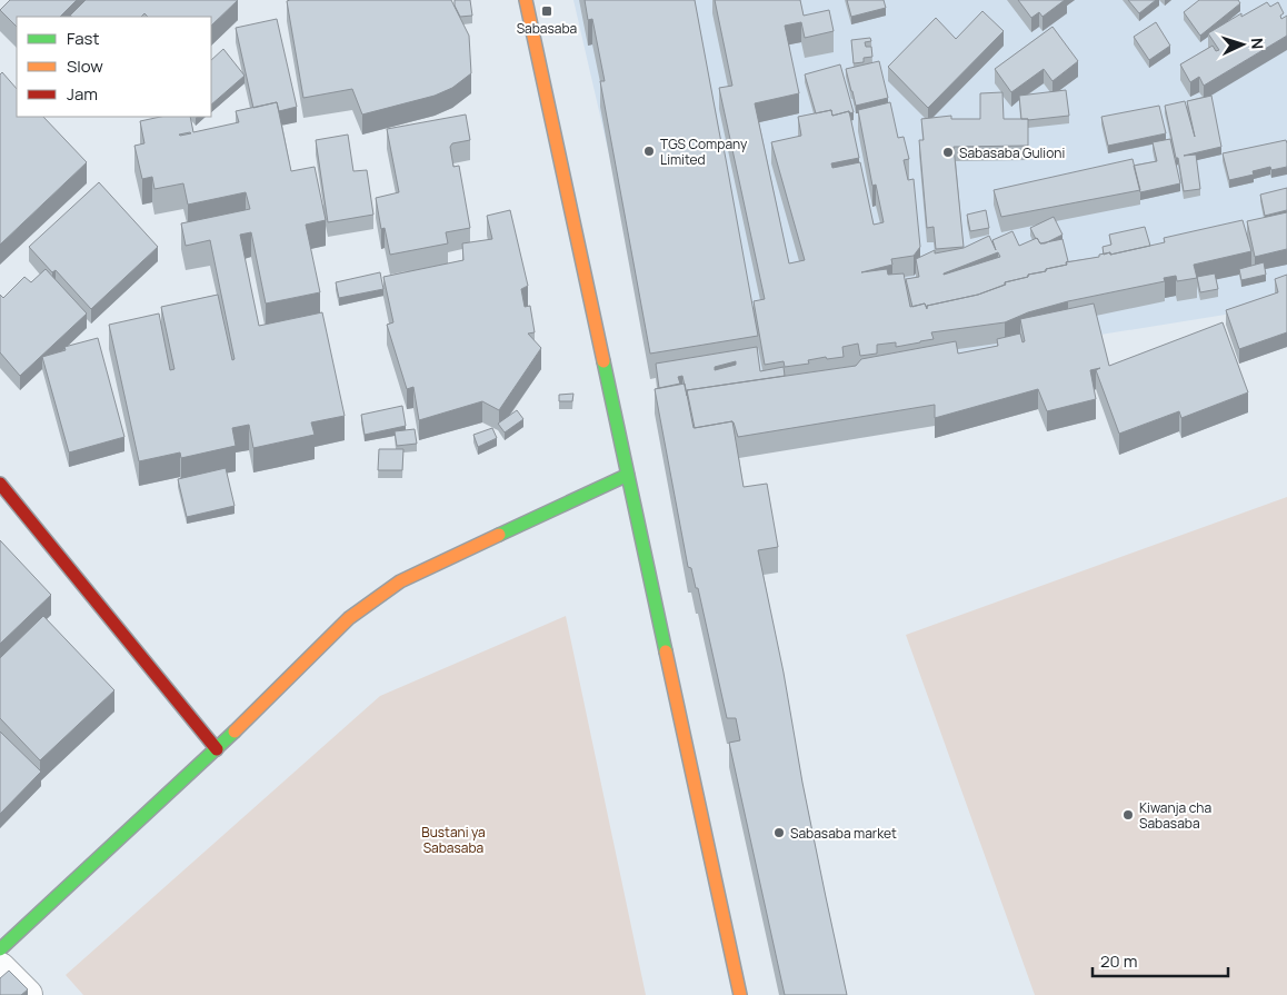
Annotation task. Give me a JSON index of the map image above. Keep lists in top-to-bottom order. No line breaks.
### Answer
{"parks":["Bustani ya Sabasaba"],"places":{"transit":["Sabasaba"],"other":["TGS Company Limited","Sabasaba Gulioni","Kiwanja cha Sabasaba","Sabasaba market"]},"legend":["Fast","Slow","Jam"],"scale_bar":"20 m","north":"right"}
